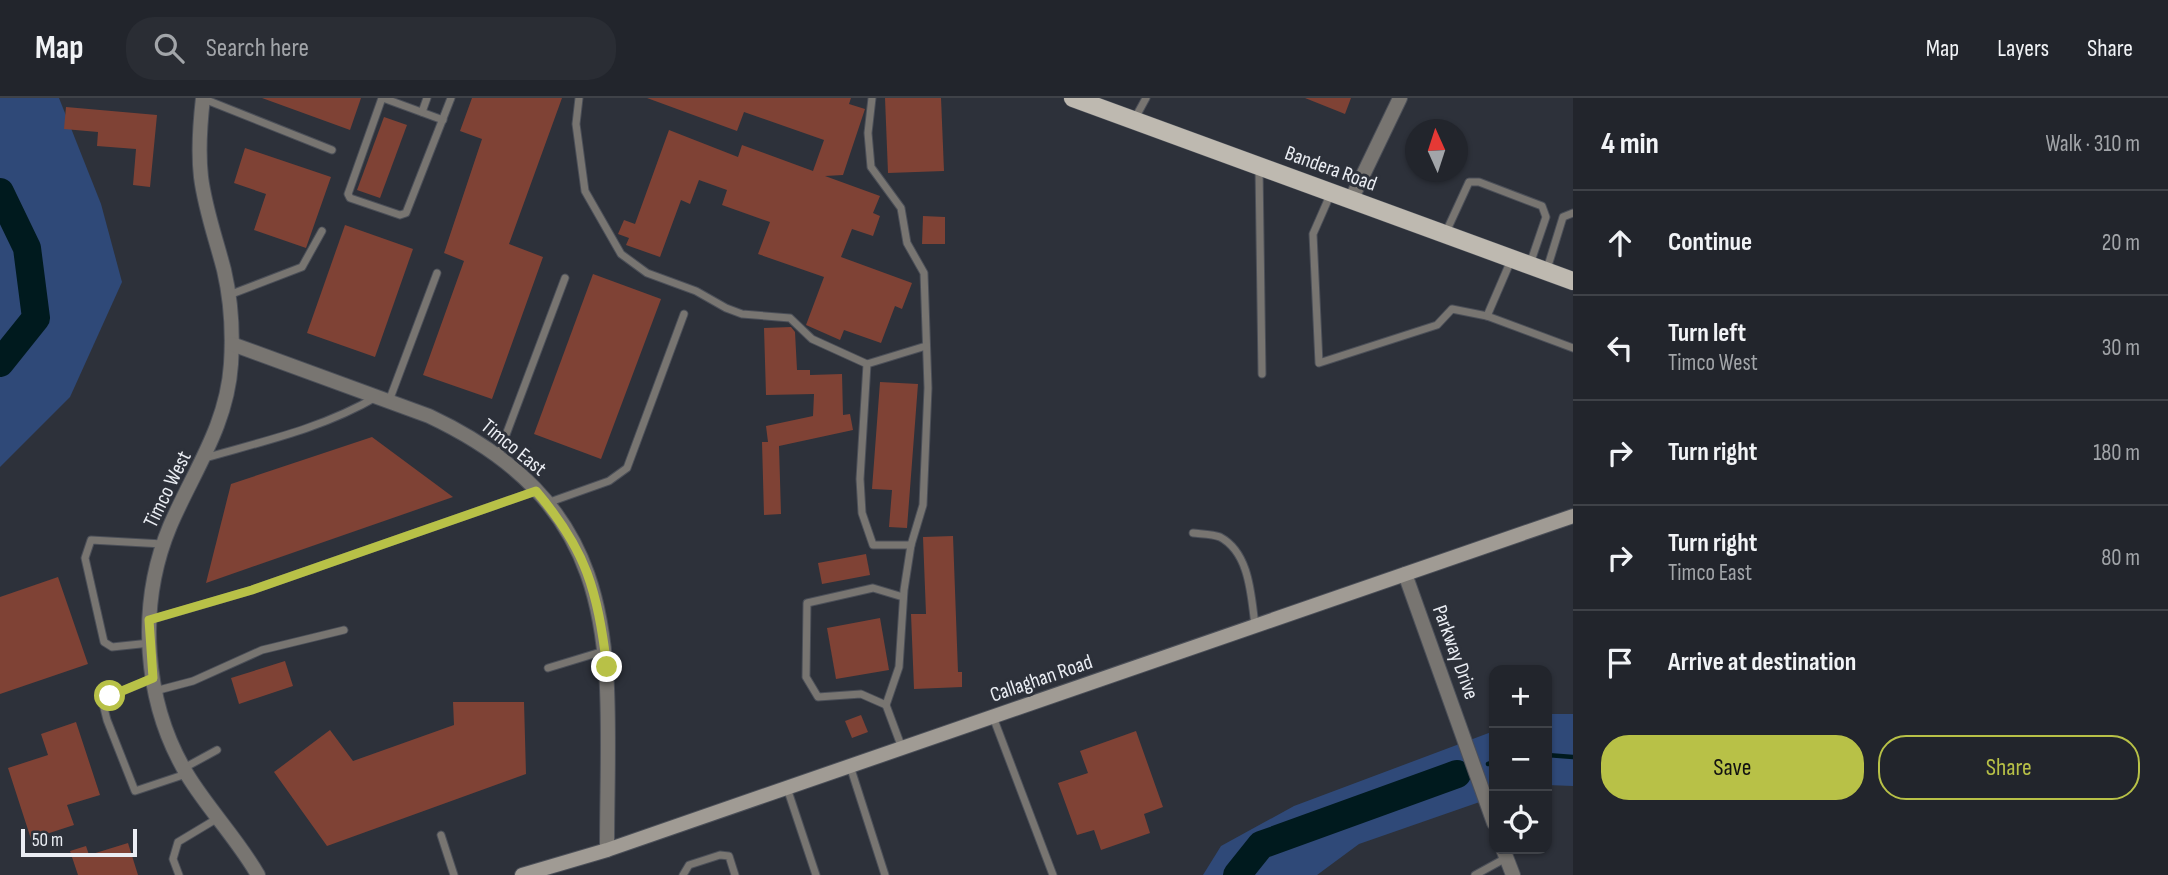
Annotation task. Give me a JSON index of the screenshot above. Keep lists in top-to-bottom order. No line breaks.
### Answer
{"streets":{"main road":["Bandera Road","Callaghan Road"],"street":["Timco East","Timco West","Parkway Drive"]},"crossings":[["Timco East","Timco West"],["Timco East","Callaghan Road"],["Parkway Drive","Callaghan Road"]],"scale_bar":"50 m","north":"top","page":{"header":"Map","search":"Search here","nav":["Map","Layers","Share"],"heading":["4 min","Walk · 310 m"],"list":[["Continue","20 m"],["Turn left","Timco West","30 m"],["Turn right","180 m"],["Turn right","Timco East","80 m"],"Arrive at destination"],"map_buttons":["+","−"],"buttons":["Save","Share"],"scale":"50 m"}}
